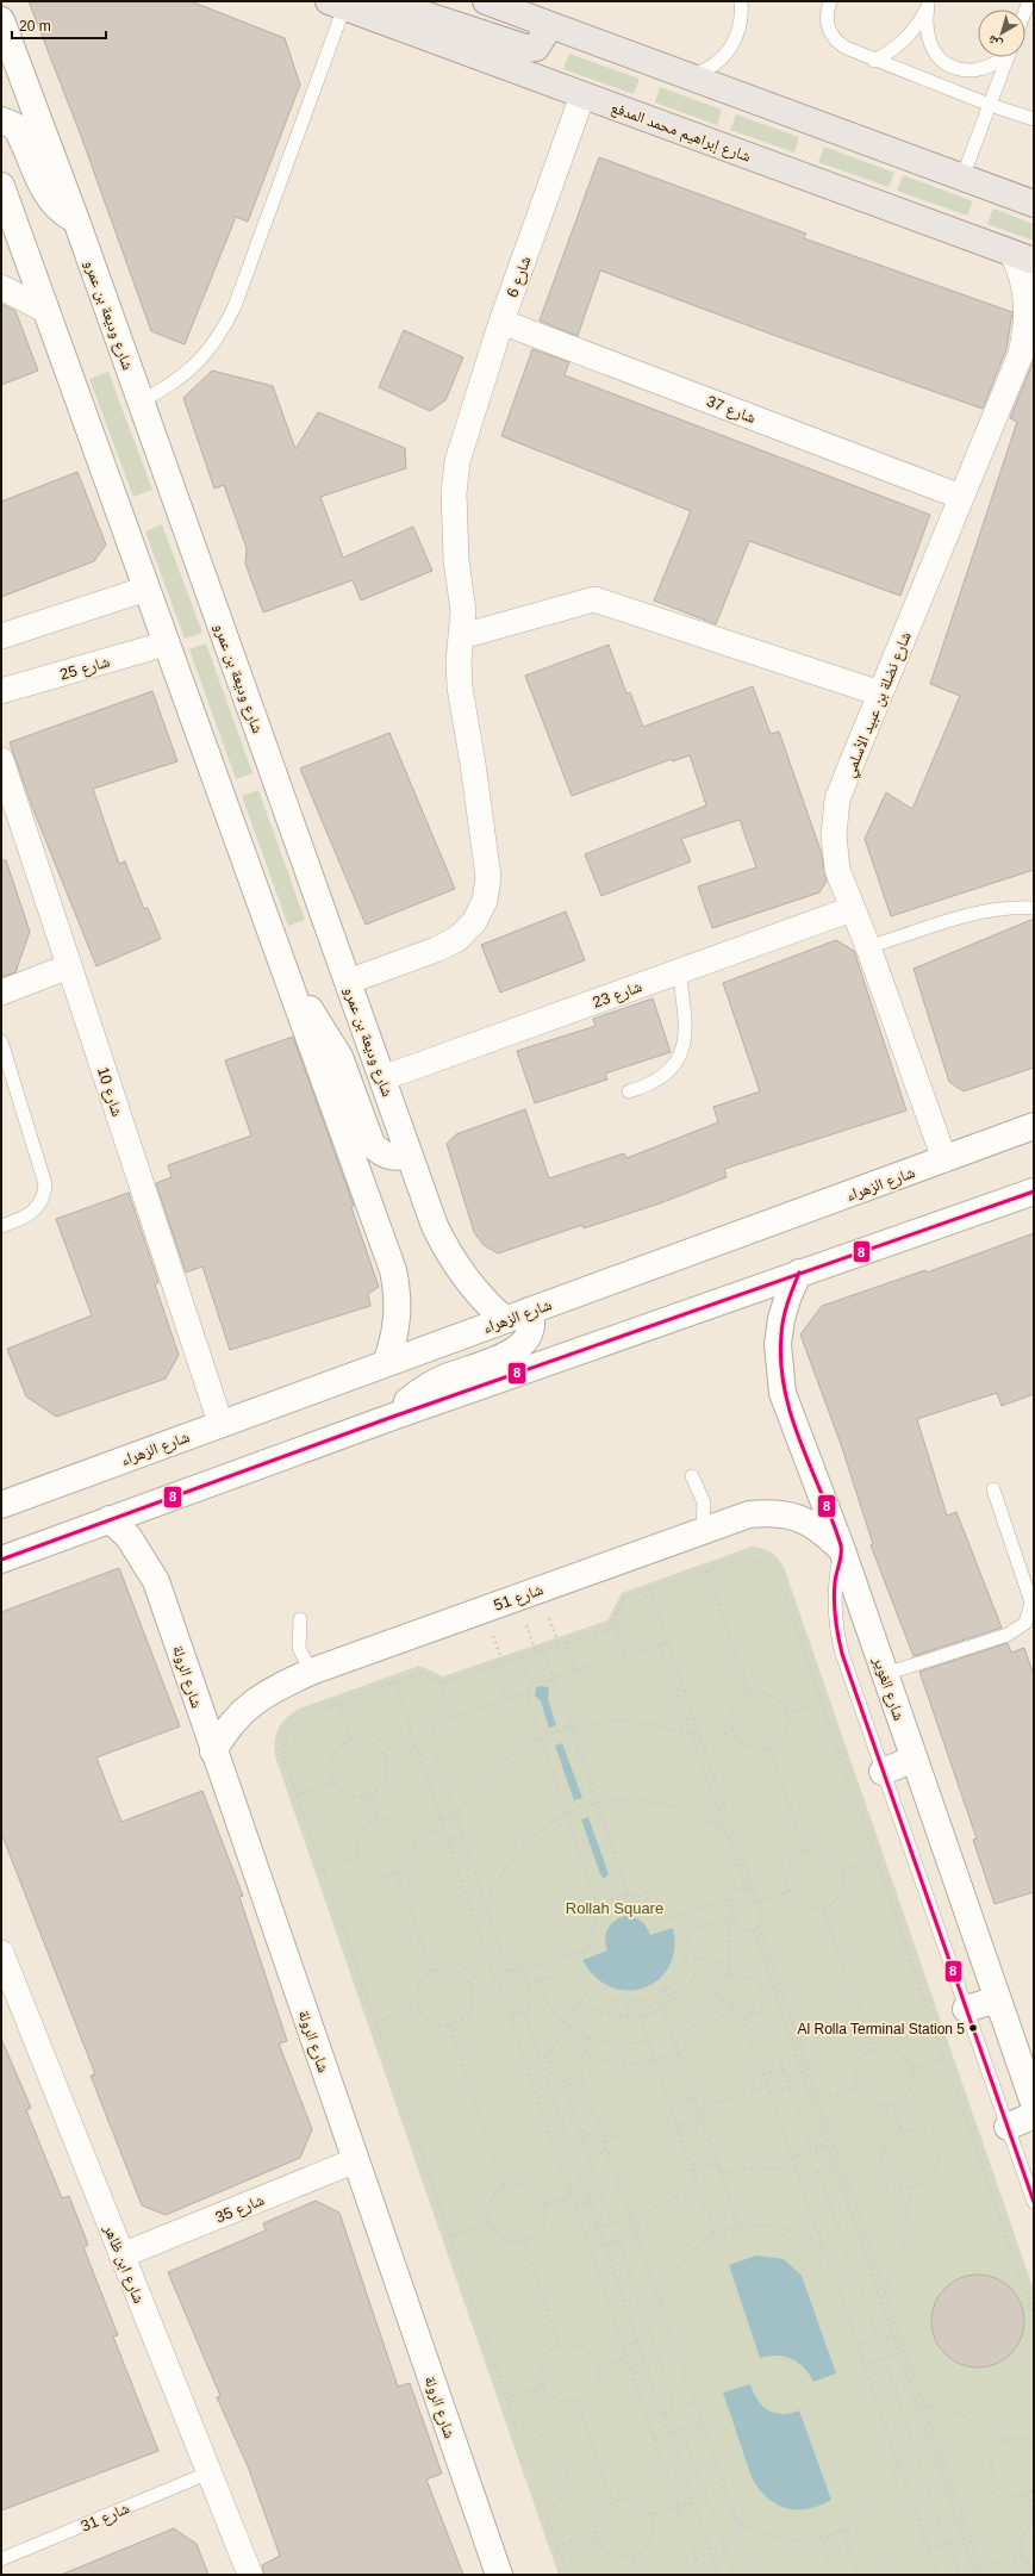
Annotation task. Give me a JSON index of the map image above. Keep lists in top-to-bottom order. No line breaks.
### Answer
{"streets":{"main road":["شارع إبراهيم محمد المدفع"],"street":["شارع 6","شارع وديعة بن عمرو","شارع 37","شارع 25","شارع نضلة بن عبيد الأسلمي","شارع 23","شارع 10","شارع الزهراء","شارع 51","شارع الرولة","شارع الغوير","شارع 35","شارع ابن ظاهر"],"lane":["شارع 31"]},"crossings":[["شارع إبراهيم محمد المدفع","شارع 6"],["شارع إبراهيم محمد المدفع","شارع نضلة بن عبيد الأسلمي"],["شارع 6","شارع وديعة بن عمرو"],["شارع 6","شارع 37"],["شارع وديعة بن عمرو","شارع 23"],["شارع وديعة بن عمرو","شارع الزهراء"],["شارع 37","شارع نضلة بن عبيد الأسلمي"],["شارع نضلة بن عبيد الأسلمي","شارع 23"],["شارع نضلة بن عبيد الأسلمي","شارع الزهراء"],["شارع 10","شارع الزهراء"],["شارع 51","شارع الرولة"],["شارع 51","شارع الغوير"],["شارع الرولة","شارع 35"],["شارع 35","شارع ابن ظاهر"],["شارع ابن ظاهر","شارع 31"]],"parks":["Rollah Square"],"places":["Al Rolla Terminal Station 5"],"lines":["transit line 8"],"scale_bar":"20 m","north":"bottom left"}
